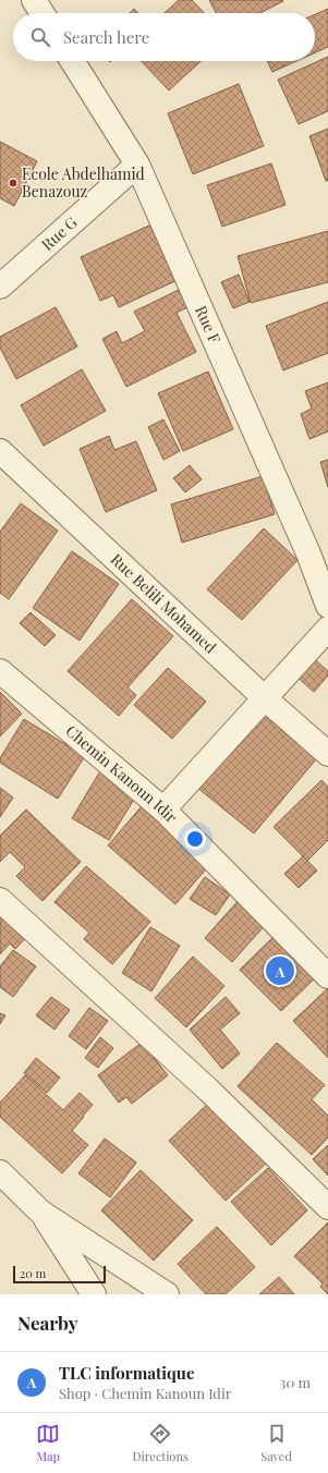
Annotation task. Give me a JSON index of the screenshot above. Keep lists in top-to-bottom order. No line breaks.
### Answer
{"streets":{"street":["Rue G","Rue F","Rue Belili Mohamed","Chemin Kanoun Idir"]},"crossings":[["Rue G","Rue F"]],"places":["Ecole Abdelhamid Benazouz"],"scale_bar":"20 m","page":{"search":"Search here","pins":"A","scale":"20 m","heading":"Nearby","list":[{"mark":"A","name":"TLC informatique","note":"Shop · Chemin Kanoun Idir","value":"30 m"}],"nav":["Map","Directions","Saved"]}}
